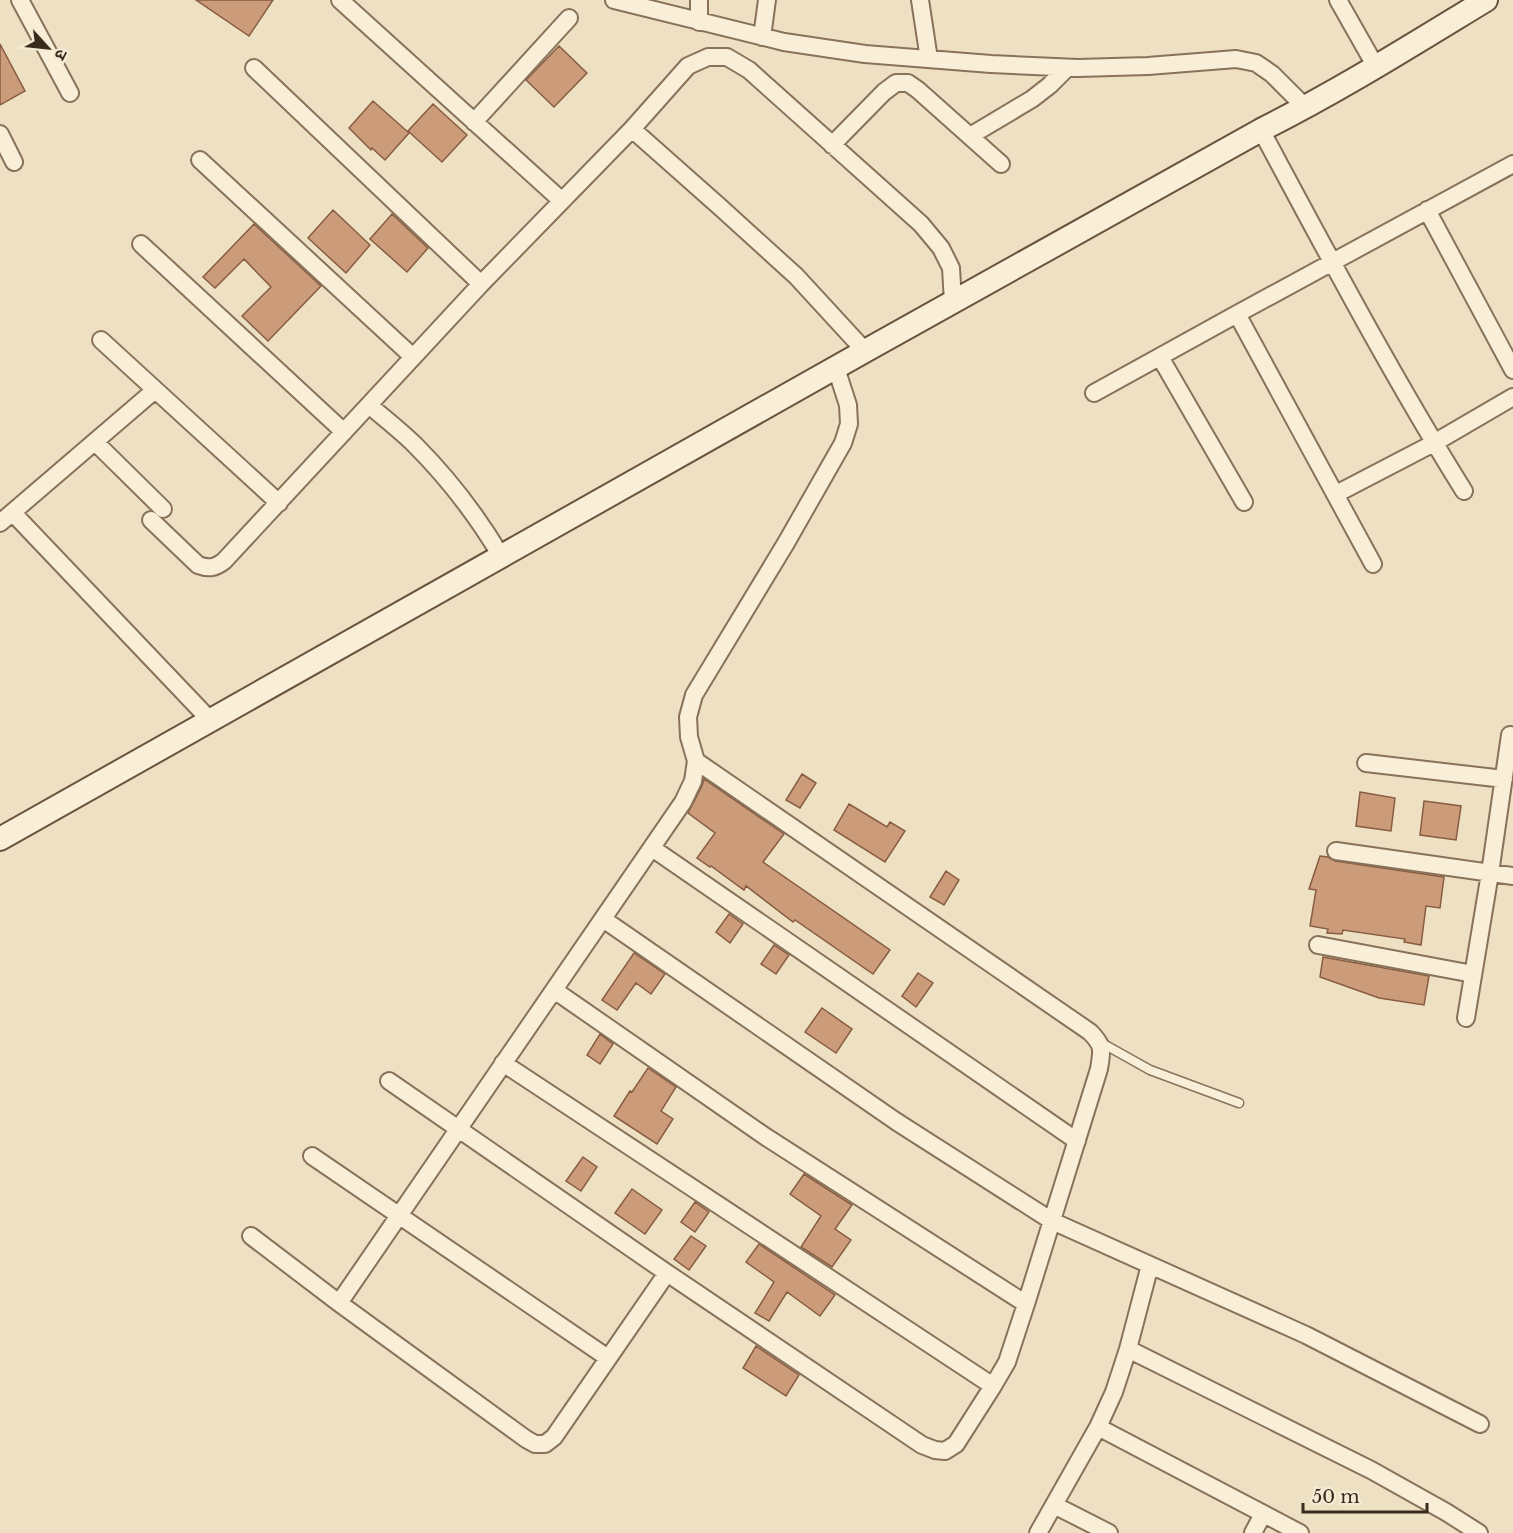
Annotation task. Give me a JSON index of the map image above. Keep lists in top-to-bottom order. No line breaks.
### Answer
{"scale_bar":"50 m","north":"bottom right"}
